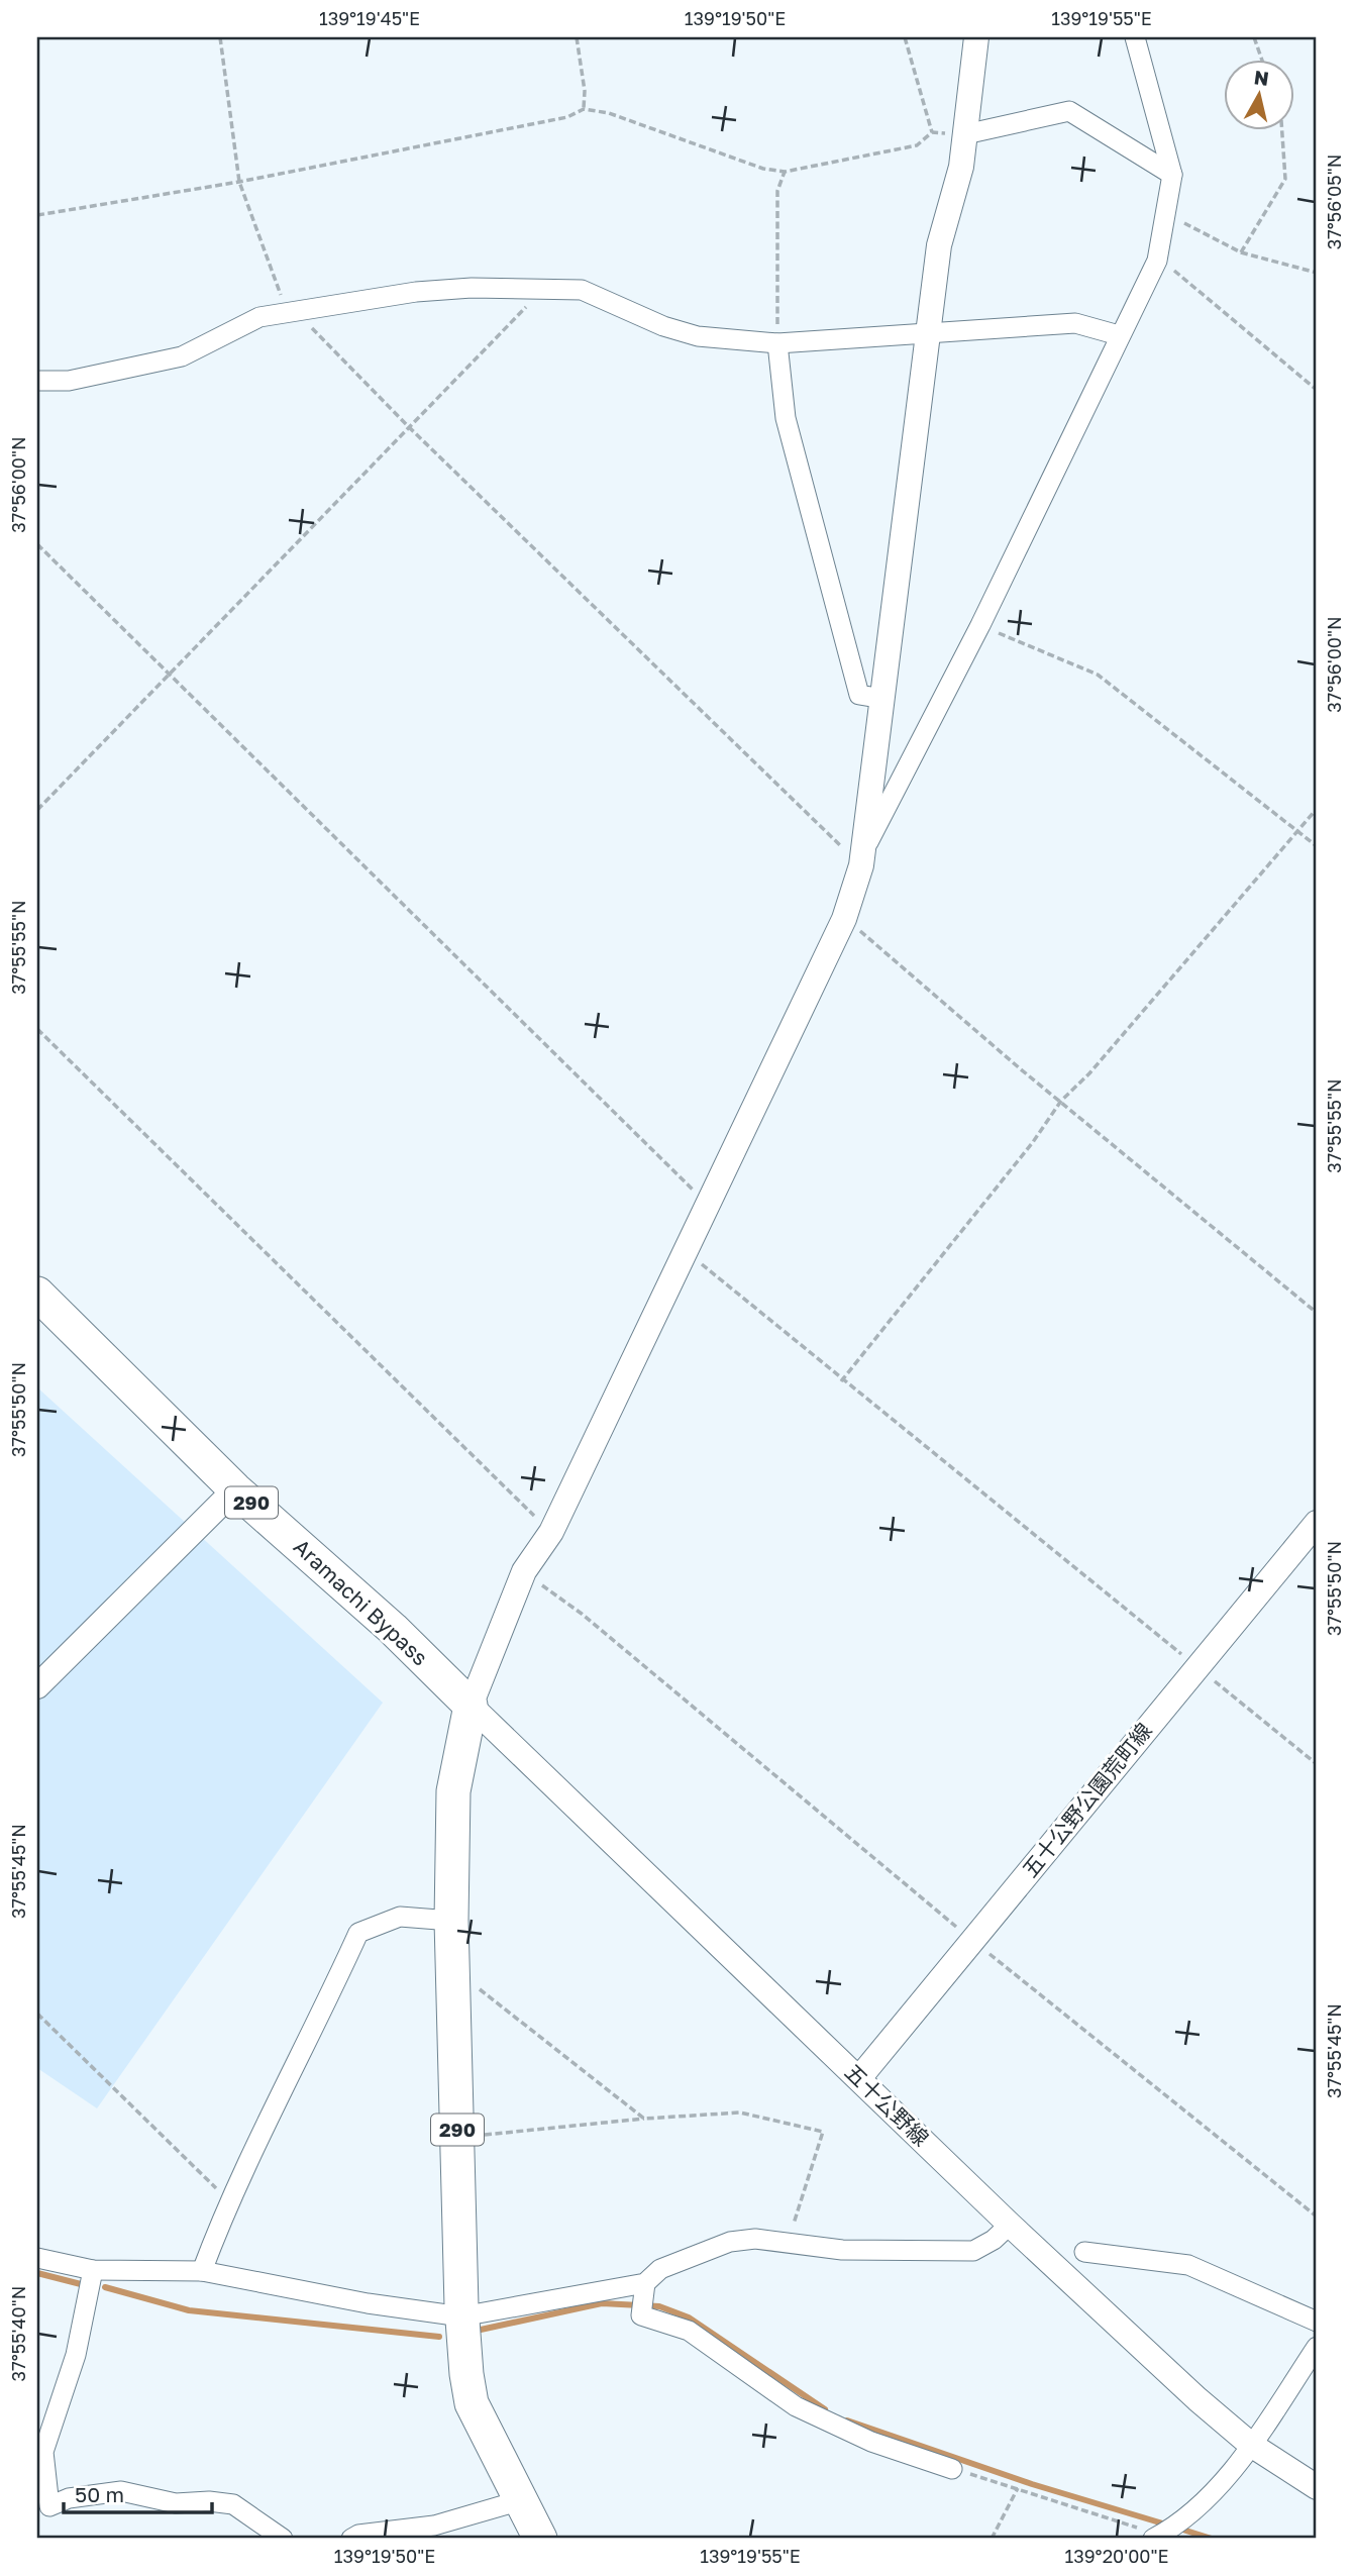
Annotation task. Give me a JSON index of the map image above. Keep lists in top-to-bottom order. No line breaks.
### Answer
{"streets":{"highway":["290","Aramachi Bypass"],"street":["五十公野公園荒町線","五十公野線"]},"crossings":[["290","Aramachi Bypass"],["290","五十公野線"],["Aramachi Bypass","五十公野線"],["五十公野公園荒町線","五十公野線"]],"scale_bar":"50 m","north":"top","coordinates":["139°19'45\"E","139°19'50\"E","139°19'55\"E","37°56'05\"N","37°56'00\"N","37°55'55\"N","37°55'50\"N","37°55'45\"N","37°55'40\"N","139°20'00\"E"]}
